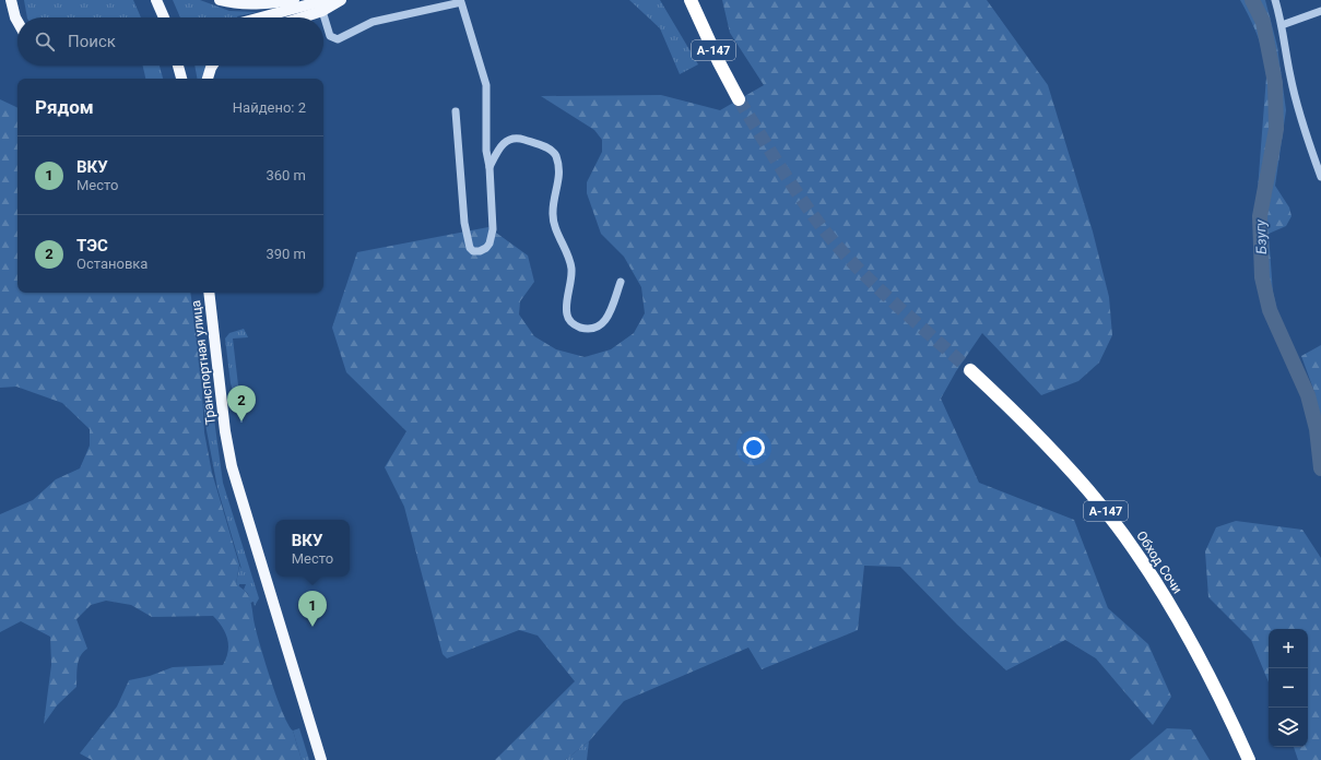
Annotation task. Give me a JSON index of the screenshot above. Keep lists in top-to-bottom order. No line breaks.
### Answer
{"streets":{"highway":["А-147","Обход Сочи"],"main road":["Транспортная улица"]},"water":["Бзугу"],"page":{"search":"Поиск","heading":["Рядом","Найдено: 2"],"list":[{"mark":"1","name":"ВКУ","note":"Место","value":"360 m"},{"mark":"2","name":"ТЭС","note":"Остановка","value":"390 m"}],"pins":["2","1"],"popup":["ВКУ","Место"],"map_buttons":["+","−"]}}
